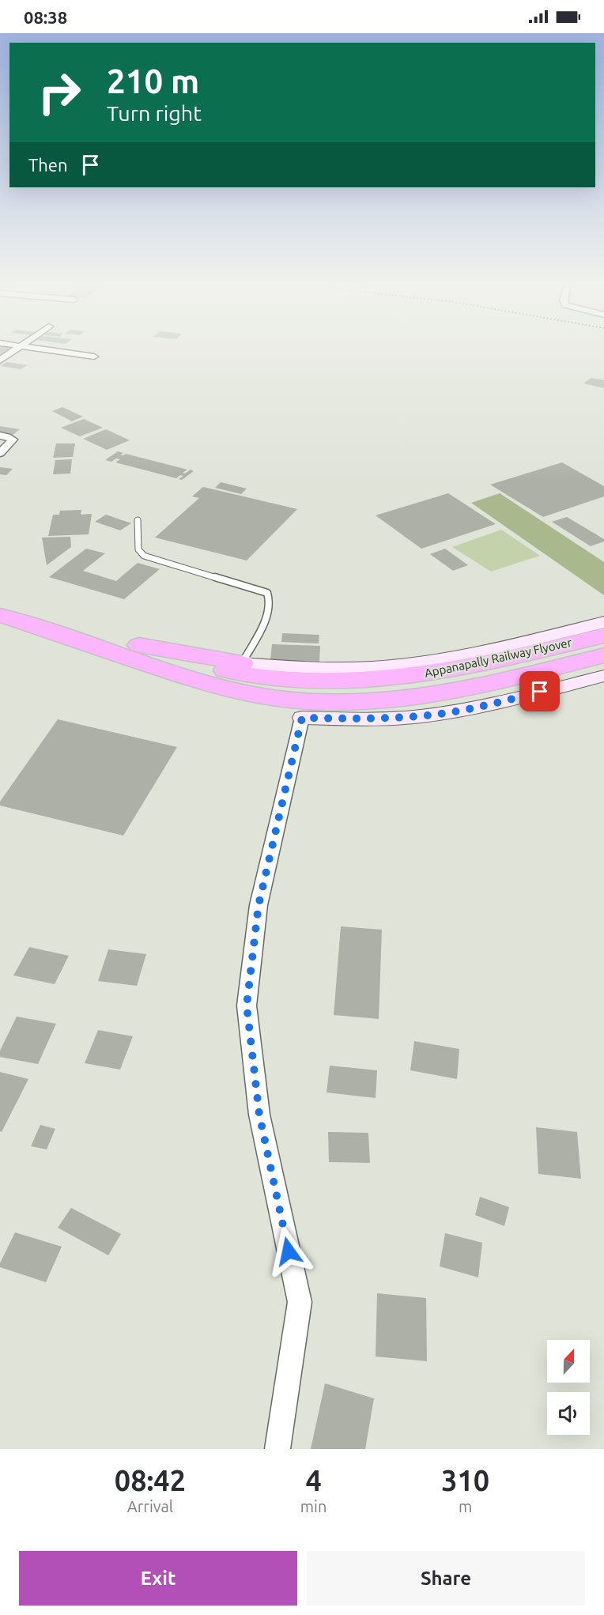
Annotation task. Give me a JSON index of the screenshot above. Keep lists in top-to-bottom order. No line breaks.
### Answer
{"streets":{"highway":["Appanapally Railway Flyover"]},"north":"top","page":{"status":"08:38","turn":["210 m","Turn right"],"then":"Then","eta":["08:42","Arrival","4","min","310","m"],"buttons":["Exit","Share"]}}
